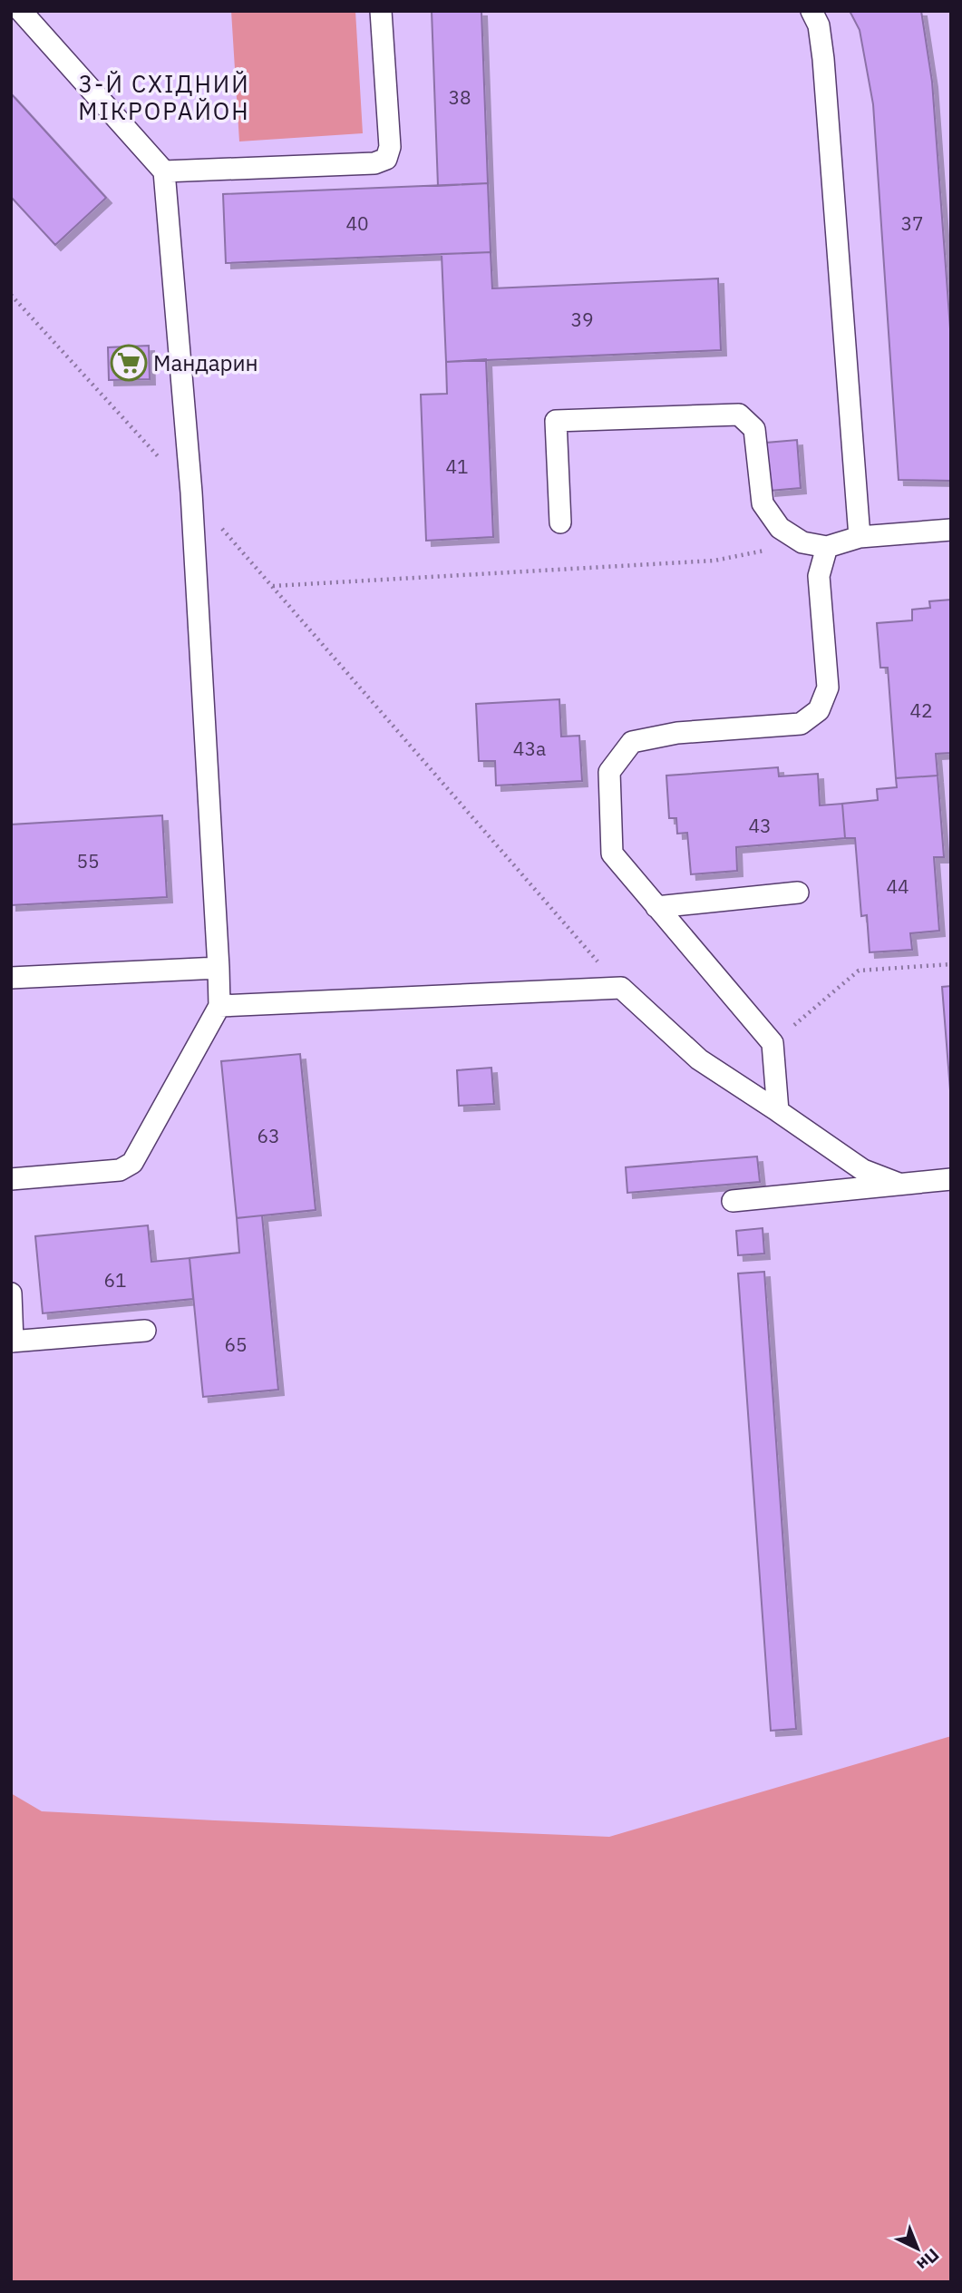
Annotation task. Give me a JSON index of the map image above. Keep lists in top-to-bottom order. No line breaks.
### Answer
{"districts":["3-Й СХІДНИЙ МІКРОРАЙОН"],"places":{"supermarket":["Мандарин"]},"house_numbers":["38","40","37","39","41","42","43а","43","55","44","63","61","65"],"north":"bottom right"}
